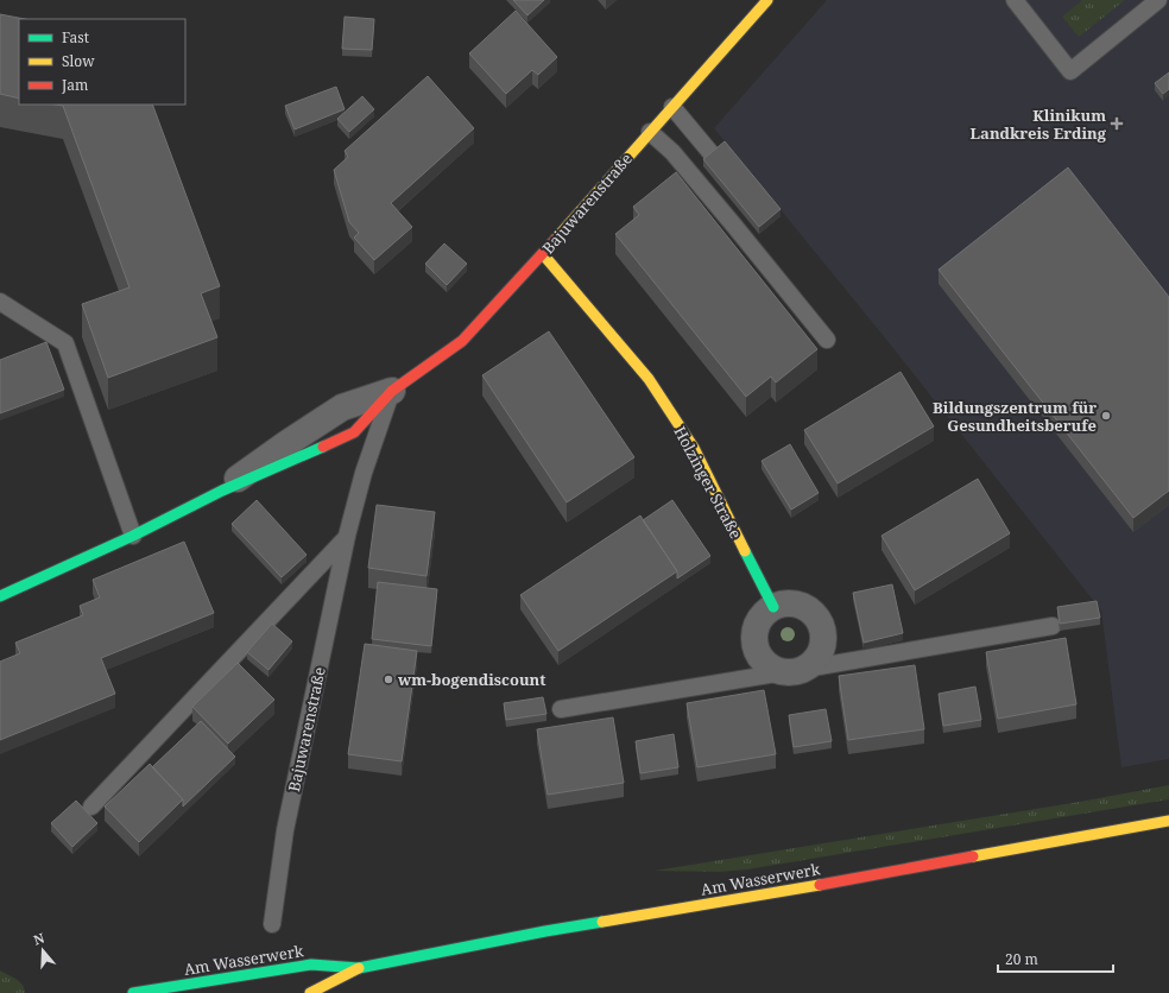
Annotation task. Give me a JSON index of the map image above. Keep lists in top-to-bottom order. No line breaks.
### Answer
{"streets":{"street":["Bajuwarenstraße","Holzinger Straße","Am Wasserwerk"]},"crossings":[["Bajuwarenstraße","Holzinger Straße"]],"places":{"health":["Klinikum Landkreis Erding"],"other":["Bildungszentrum für Gesundheitsberufe","wm-bogendiscount"]},"legend":["Fast","Slow","Jam"],"scale_bar":"20 m","north":"top"}
